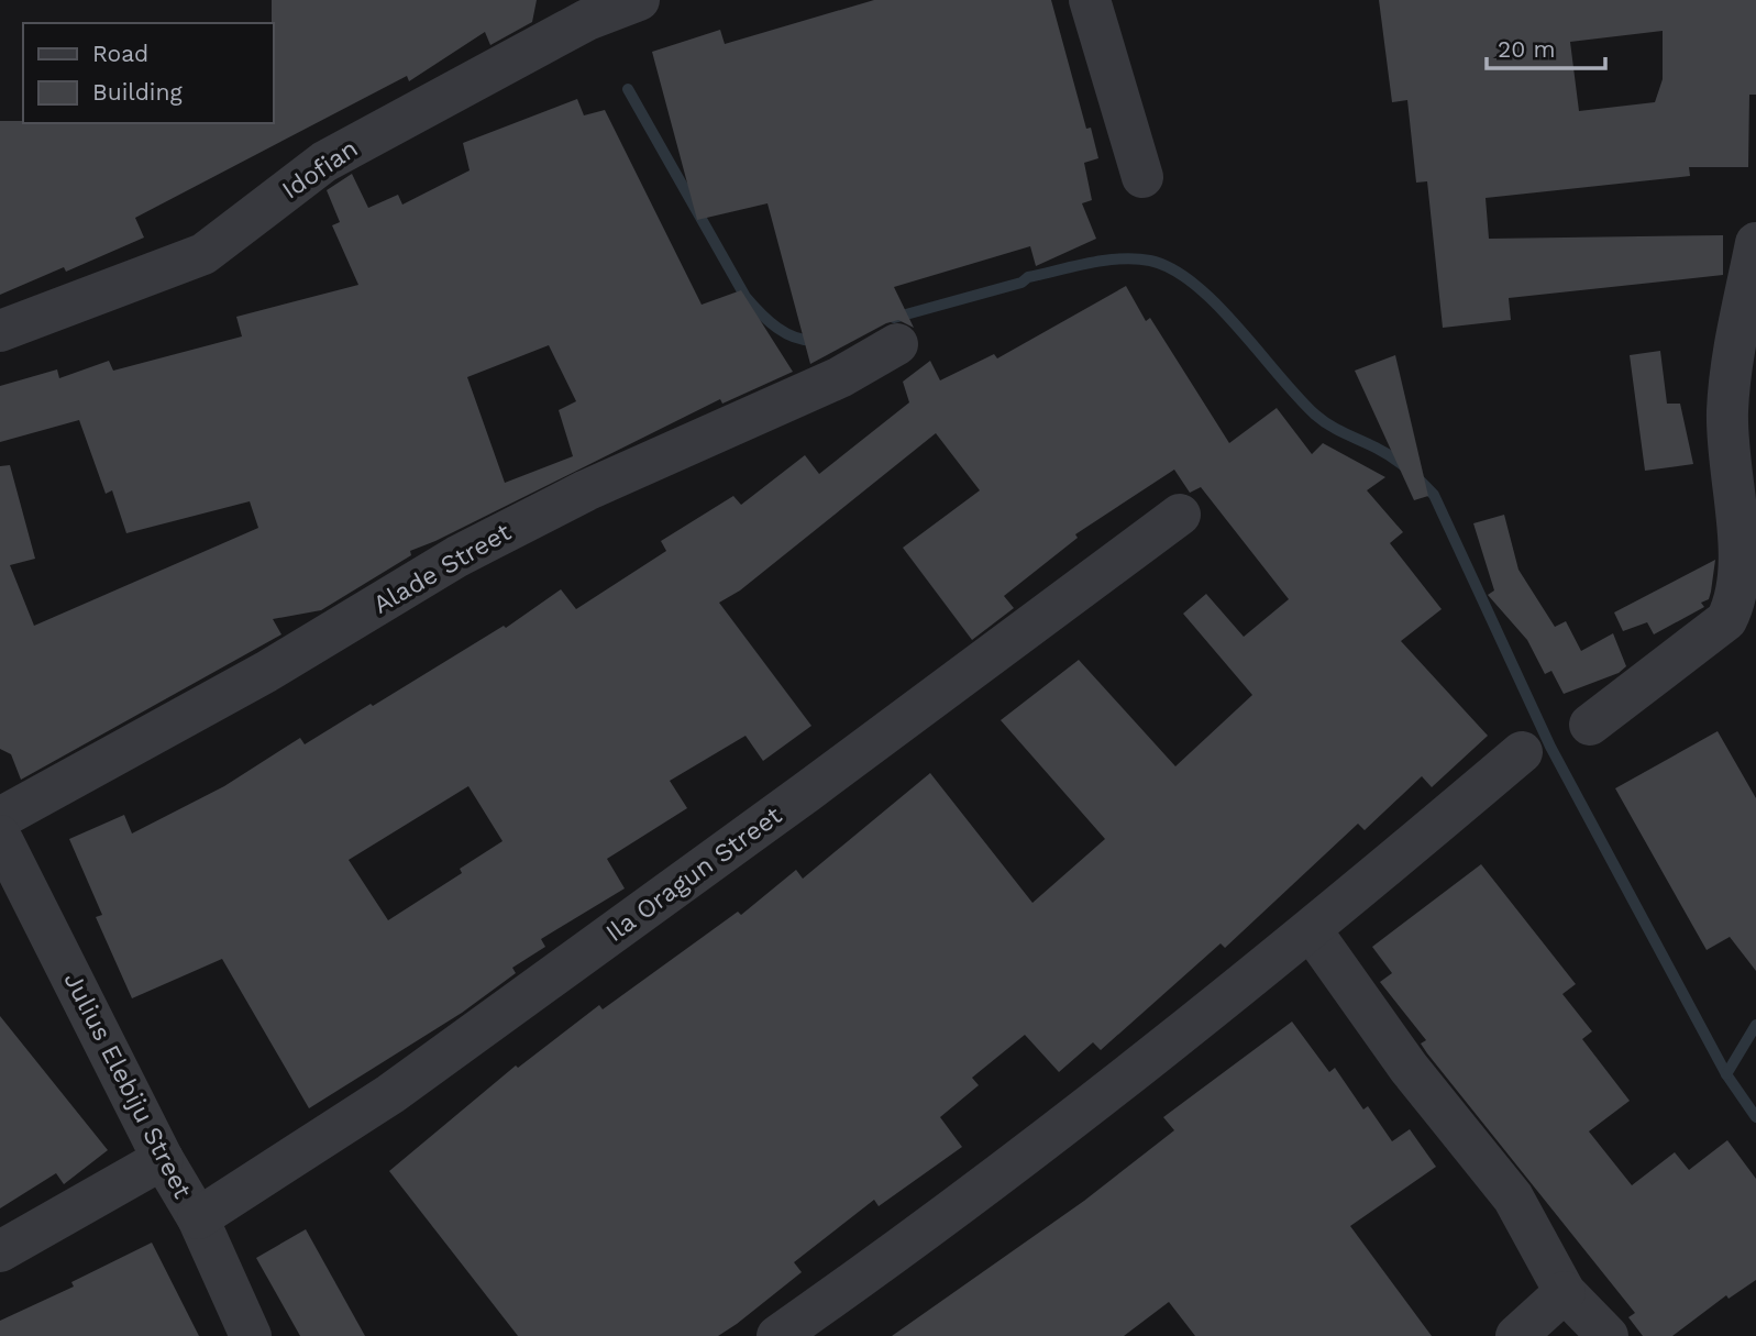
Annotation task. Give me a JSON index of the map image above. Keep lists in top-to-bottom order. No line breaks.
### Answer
{"streets":{"street":["Idofian","Alade Street","Ila Oragun Street","Julius Elebiju Street"]},"crossings":[["Ila Oragun Street","Julius Elebiju Street"]],"legend":["Road","Building"],"scale_bar":"20 m"}
